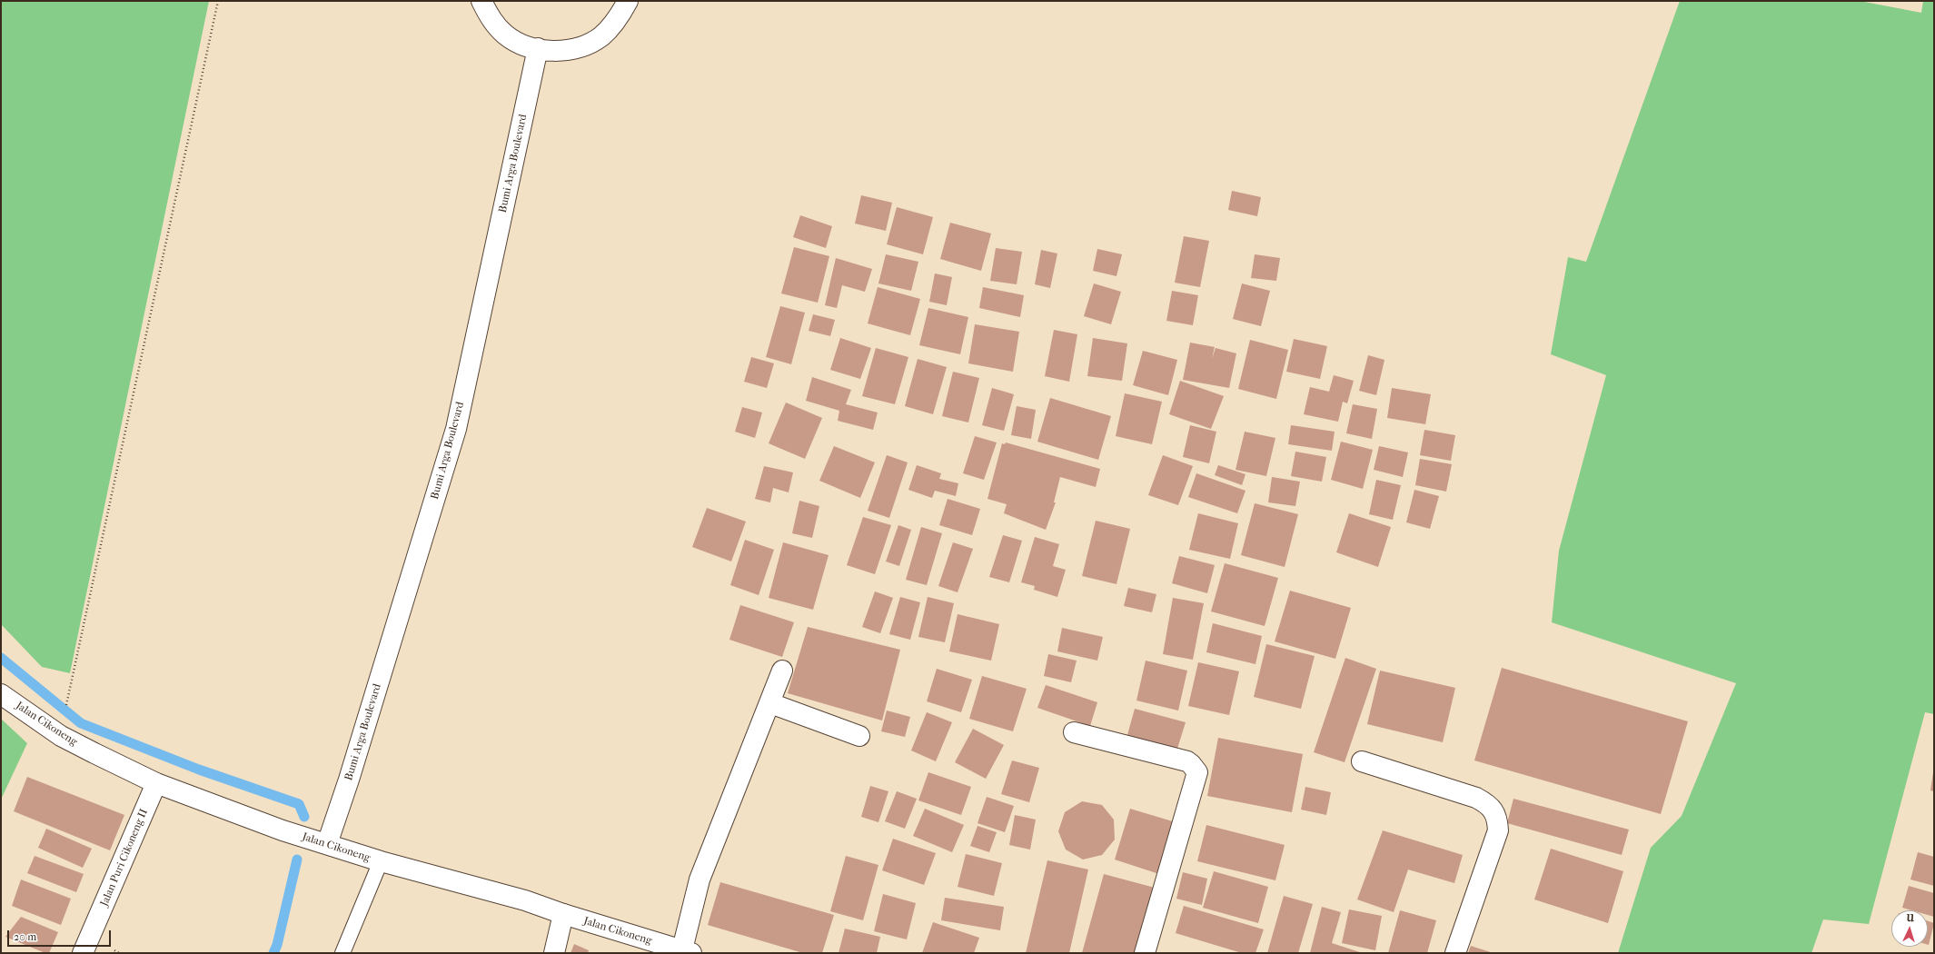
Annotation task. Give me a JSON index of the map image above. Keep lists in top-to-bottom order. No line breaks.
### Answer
{"streets":{"street":["Bumi Arga Boulevard","Jalan Cikoneng","Jalan Puri Cikoneng II"]},"crossings":[["Bumi Arga Boulevard","Jalan Cikoneng"],["Jalan Cikoneng","Jalan Puri Cikoneng II"]],"scale_bar":"20 m","north":"top"}
